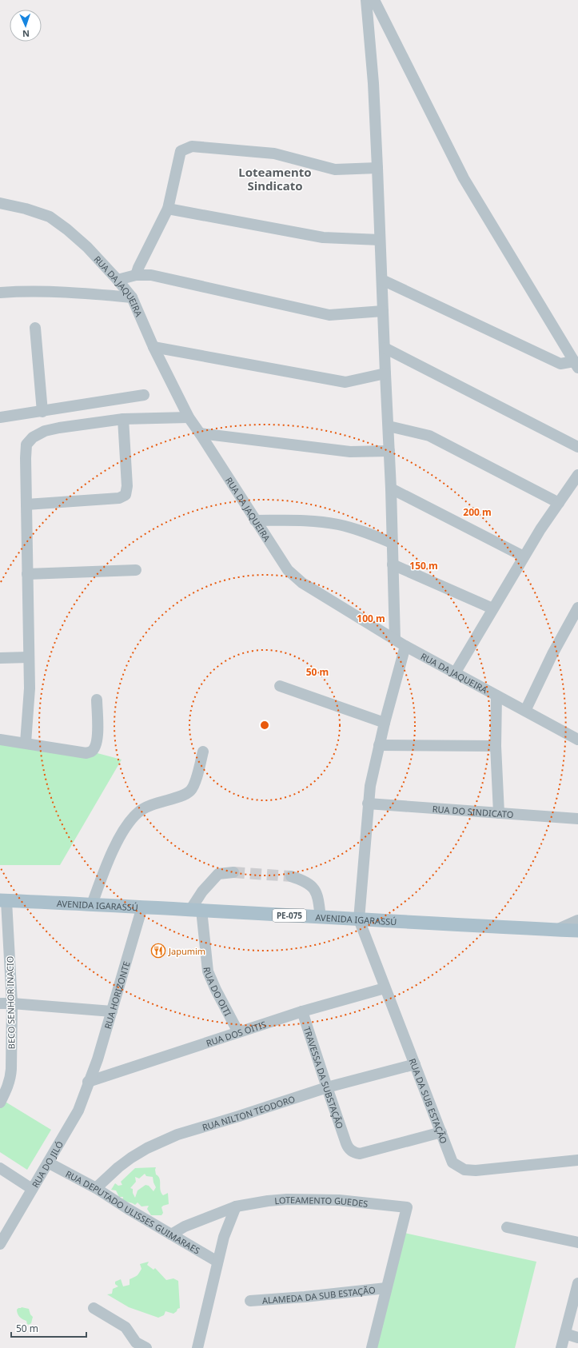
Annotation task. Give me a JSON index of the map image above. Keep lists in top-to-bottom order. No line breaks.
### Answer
{"streets":{"main road":["AVENIDA IGARASSÚ","PE-075"],"street":["RUA DA JAQUEIRA","RUA DO SINDICATO","RUA DO OITI","RUA HORIZONTE","BECO SENHOR INACIO","RUA DOS OITIS","TRAVESSA DA SUBSTAÇÃO","RUA DA SUB ESTAÇÃO","RUA NILTON TEODORO","RUA DO JILÓ","LOTEAMENTO GUEDES","RUA DEPUTADO ULISSES GUIMARAES","ALAMEDA DA SUB ESTAÇÃO"]},"crossings":[["AVENIDA IGARASSÚ","RUA DO OITI"],["AVENIDA IGARASSÚ","RUA HORIZONTE"],["AVENIDA IGARASSÚ","BECO SENHOR INACIO"],["AVENIDA IGARASSÚ","RUA DA SUB ESTAÇÃO"],["RUA DO OITI","RUA DOS OITIS"],["RUA HORIZONTE","RUA DOS OITIS"],["RUA HORIZONTE","RUA DO JILÓ"],["RUA DOS OITIS","TRAVESSA DA SUBSTAÇÃO"],["RUA DOS OITIS","RUA DA SUB ESTAÇÃO"],["RUA DOS OITIS","RUA DO JILÓ"],["TRAVESSA DA SUBSTAÇÃO","RUA DA SUB ESTAÇÃO"],["TRAVESSA DA SUBSTAÇÃO","RUA NILTON TEODORO"],["RUA DA SUB ESTAÇÃO","RUA NILTON TEODORO"],["RUA NILTON TEODORO","RUA DEPUTADO ULISSES GUIMARAES"],["RUA DO JILÓ","RUA DEPUTADO ULISSES GUIMARAES"],["LOTEAMENTO GUEDES","RUA DEPUTADO ULISSES GUIMARAES"],["LOTEAMENTO GUEDES","ALAMEDA DA SUB ESTAÇÃO"]],"districts":["Loteamento Sindicato"],"places":{"restaurant":["Japumim"]},"scale_bar":"50 m","north":"bottom","rings":["200 m","150 m","100 m","50 m"]}
